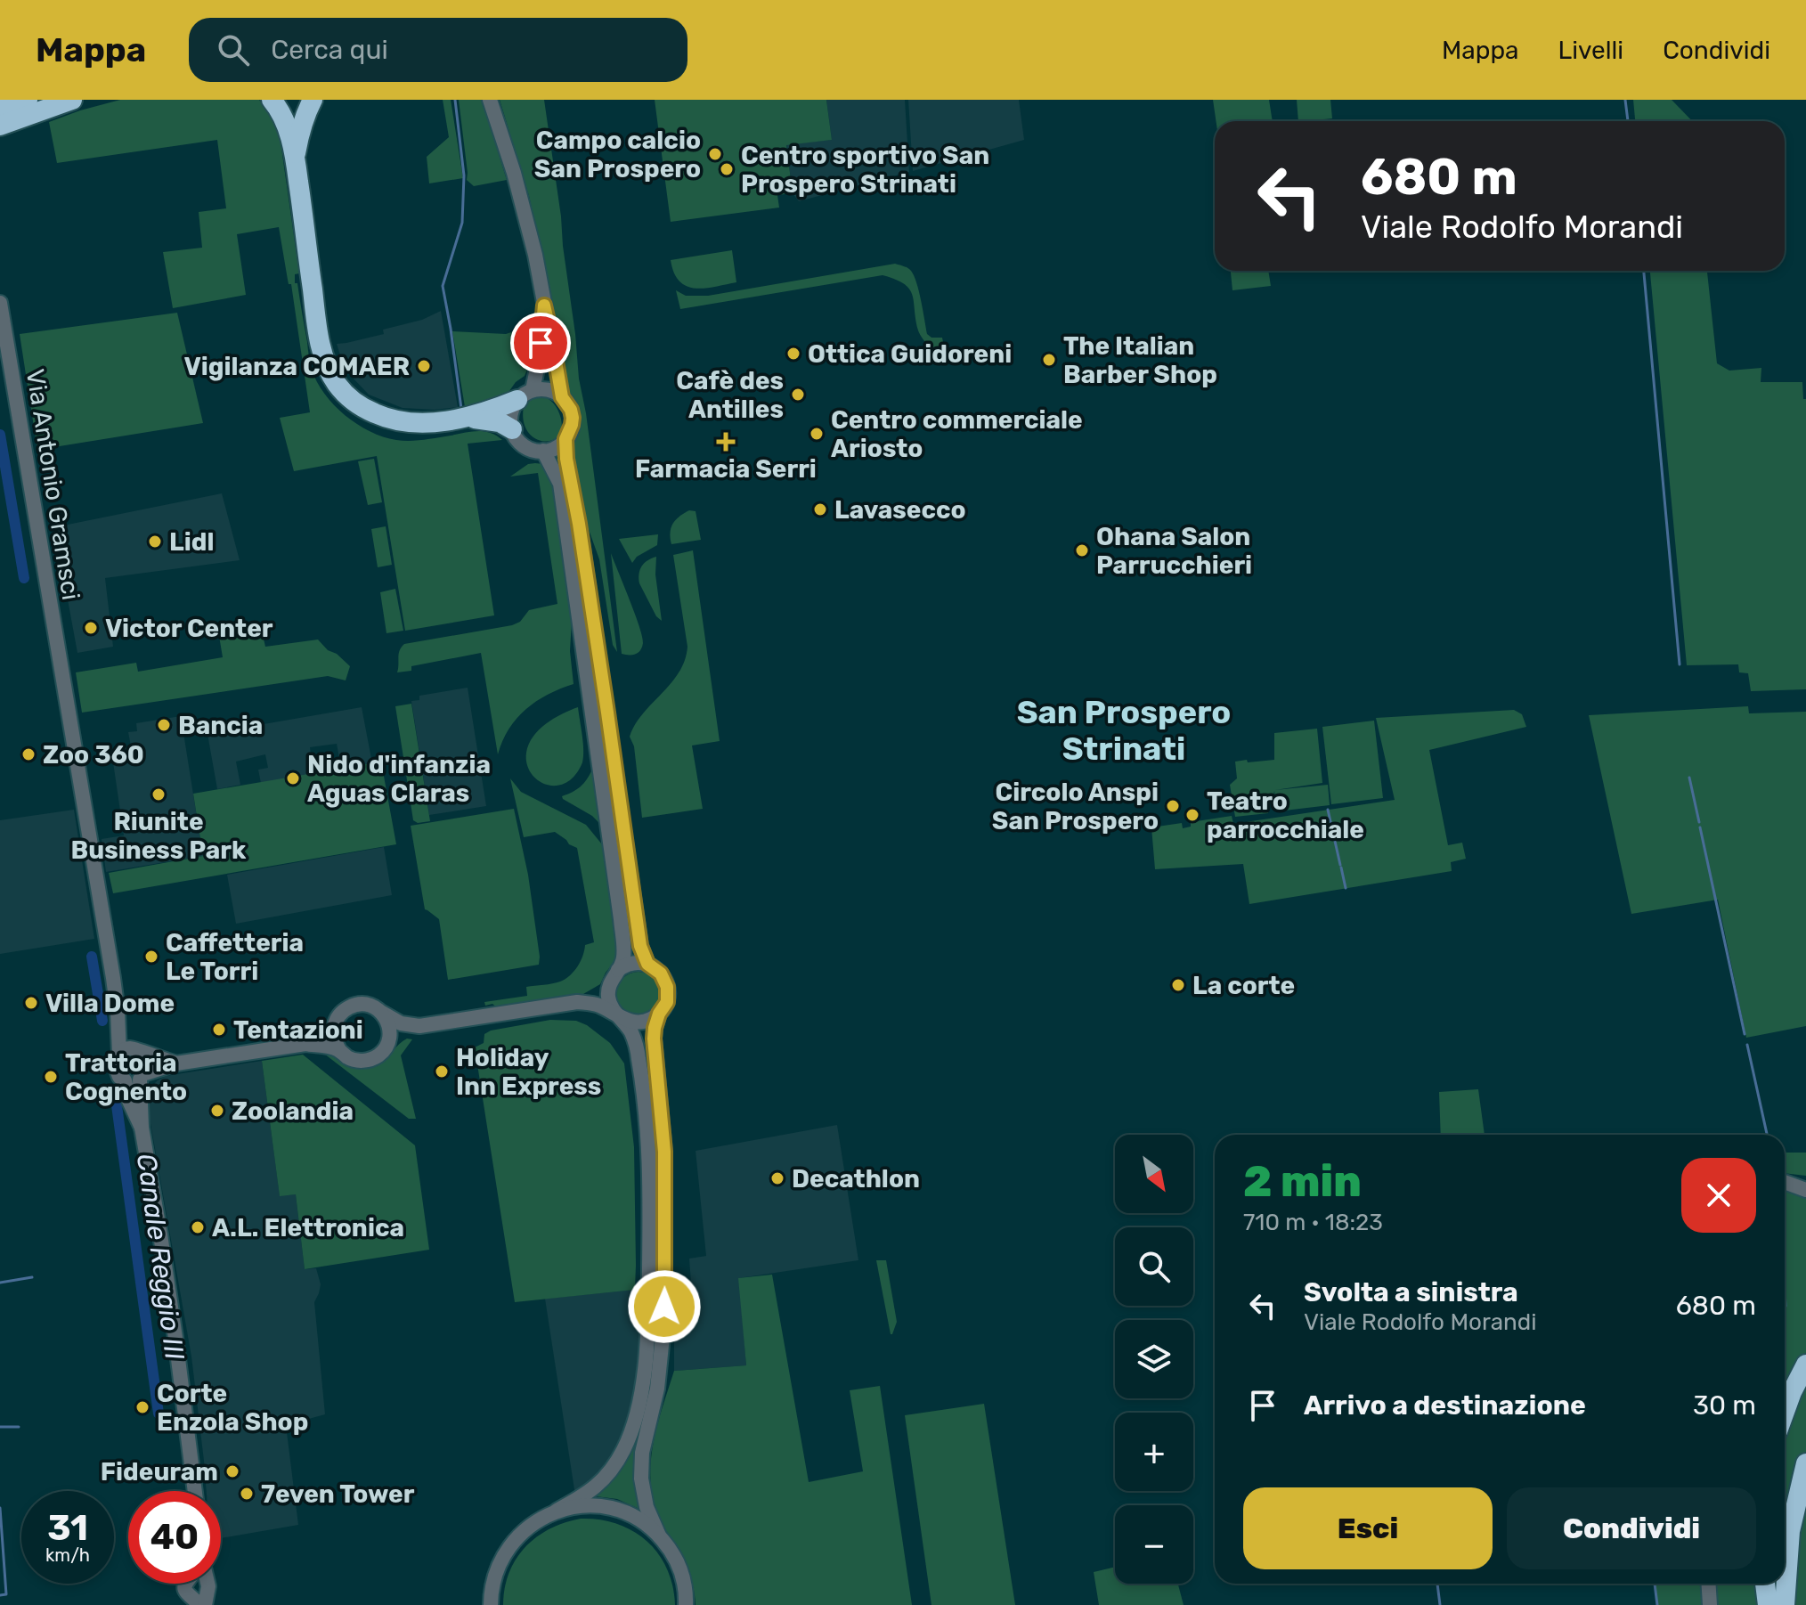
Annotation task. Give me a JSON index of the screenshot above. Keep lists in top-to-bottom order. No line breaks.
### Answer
{"streets":{"street":["Via Antonio Gramsci"]},"districts":["San Prospero Strinati"],"water":["Canale Reggio III"],"places":{"other":["Campo calcio San Prospero","Centro sportivo San Prospero Strinati","Ottica Guidoreni","The Italian Barber Shop","Vigilanza COMAER","Cafè des Antilles","Centro commerciale Ariosto","Lavasecco","Lidl","Ohana Salon Parrucchieri","Victor Center","Bancia","Zoo 360","Nido d'infanzia Aguas Claras","Riunite Business Park","Circolo Anspi San Prospero","Teatro parrocchiale","Caffetteria Le Torri","La corte","Villa Dome","Tentazioni","Holiday Inn Express","Trattoria Cognento","Zoolandia","Decathlon","A.L. Elettronica","Corte Enzola Shop","Fideuram","7even Tower"],"health":["Farmacia Serri"]},"north":"bottom right","page":{"header":"Mappa","search":"Cerca qui","nav":["Mappa","Livelli","Condividi"],"turn":["680 m","Viale Rodolfo Morandi"],"map_buttons":["+","−"],"heading":["2 min","710 m · 18:23"],"list":[{"name":"Svolta a sinistra","note":"Viale Rodolfo Morandi","value":"680 m"},{"name":"Arrivo a destinazione","value":"30 m"}],"buttons":["Esci","Condividi"],"speed":"31 km/h","limit":"40"}}
